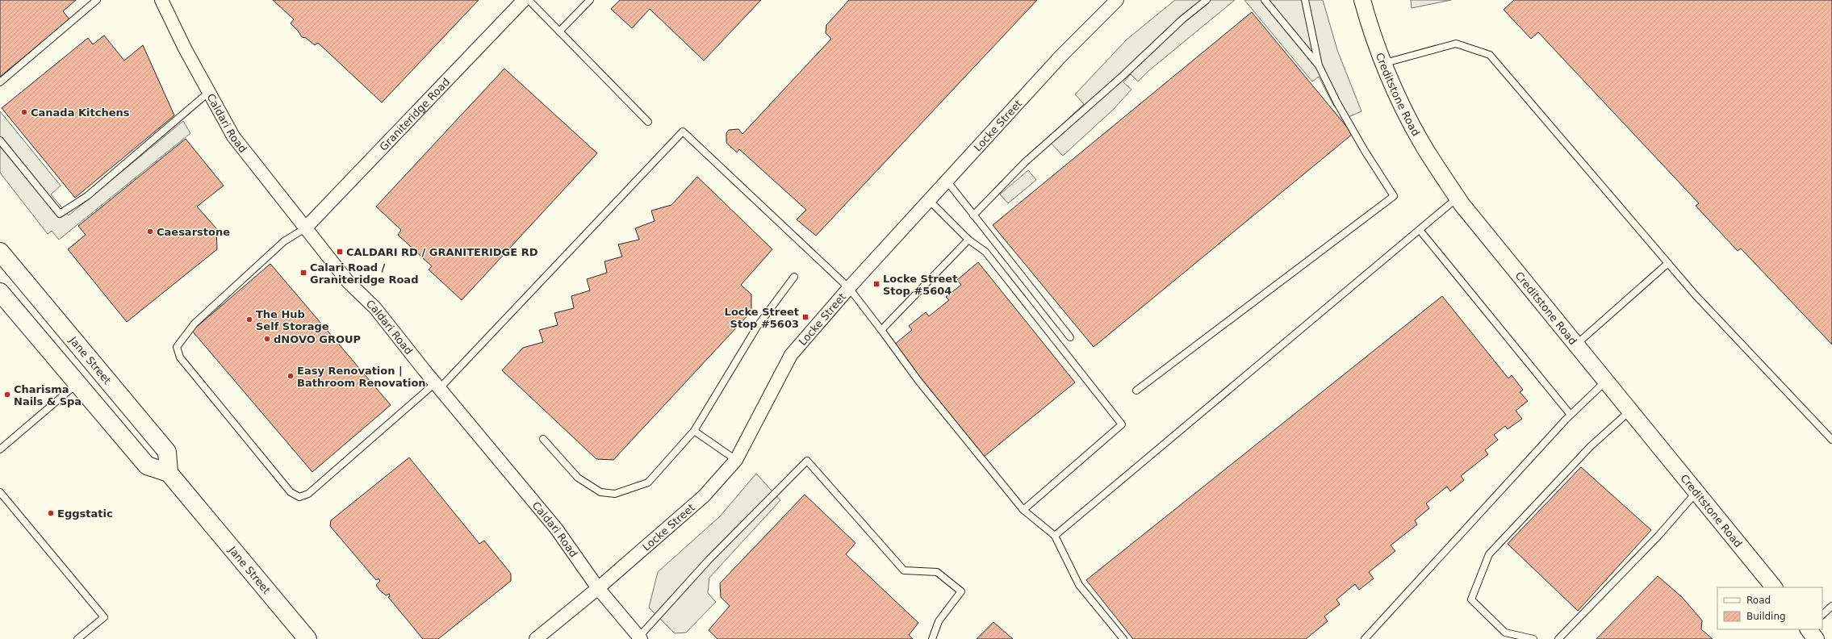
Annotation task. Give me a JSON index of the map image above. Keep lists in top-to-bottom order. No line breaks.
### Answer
{"streets":{"main road":["Jane Street"],"street":["Creditstone Road","Graniteridge Road","Caldari Road","Locke Street"]},"crossings":[["Graniteridge Road","Caldari Road"],["Caldari Road","Locke Street"]],"places":{"other":["Canada Kitchens","Caesarstone","The Hub Self Storage","dNOVO GROUP","Easy Renovation | Bathroom Renovation","Charisma Nails & Spa","Eggstatic"],"transit":["CALDARI RD / GRANITERIDGE RD","Calari Road / Graniteridge Road","Locke Street Stop #5604","Locke Street Stop #5603"]},"legend":["Road","Building"]}
